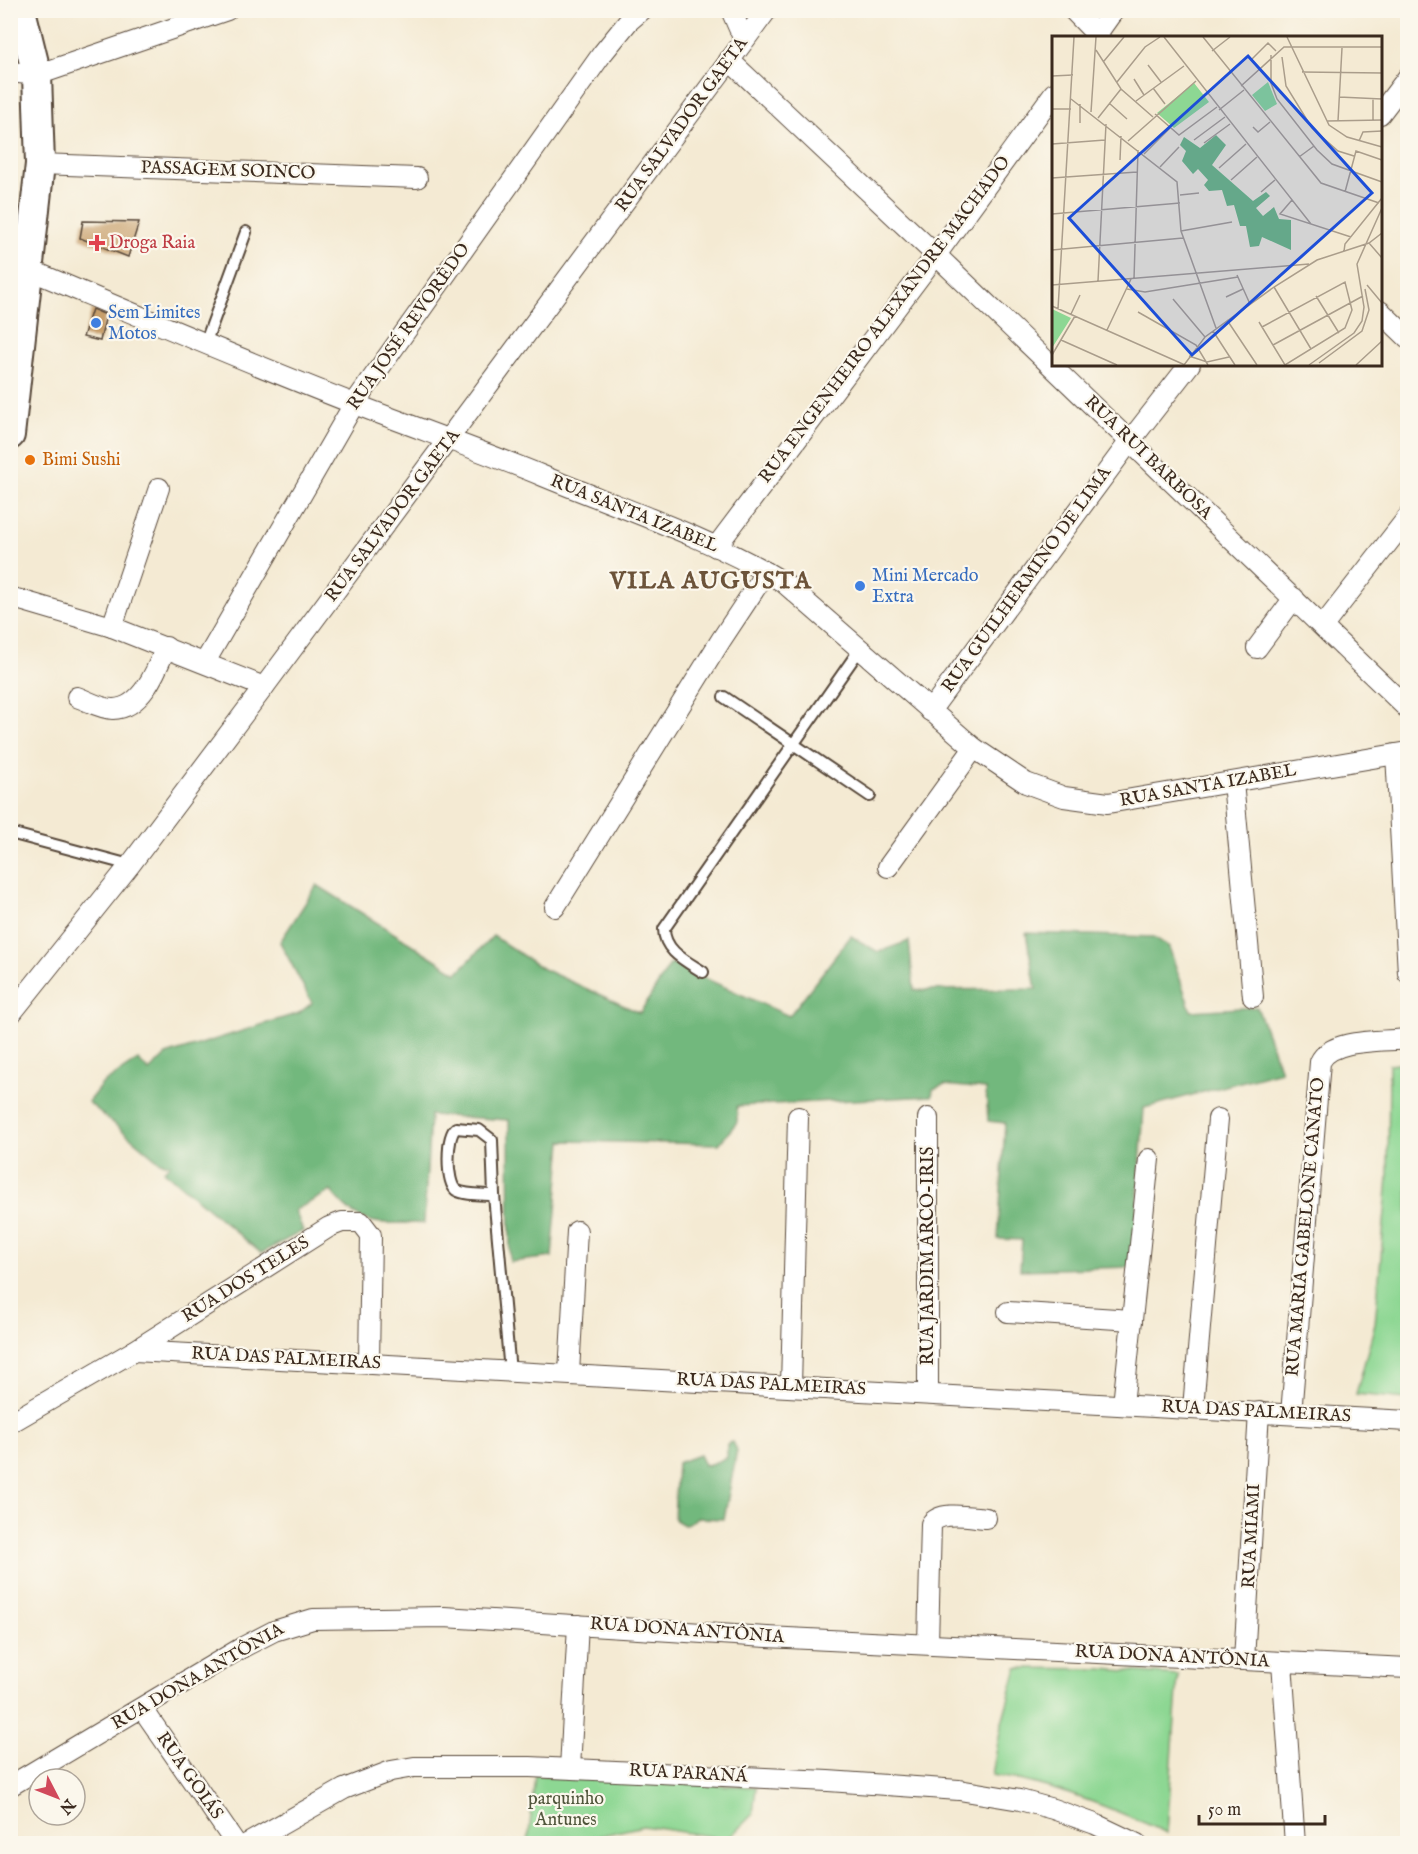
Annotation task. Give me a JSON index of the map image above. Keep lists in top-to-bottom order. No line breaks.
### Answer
{"streets":{"street":["RUA SALVADOR GAETA","PASSAGEM SOINCO","RUA ENGENHEIRO ALEXANDRE MACHADO","RUA JOSÉ REVORÊDO","RUA RUI BARBOSA","RUA SANTA IZABEL","RUA GUILHERMINO DE LIMA","RUA MARIA GABELONE CANATO","RUA JARDIM ARCO-IRIS","RUA DOS TELES","RUA DAS PALMEIRAS","RUA MIAMI","RUA DONA ANTÔNIA","RUA PARANÁ","RUA GOIÁS"]},"crossings":[["RUA SALVADOR GAETA","RUA RUI BARBOSA"],["RUA SALVADOR GAETA","RUA SANTA IZABEL"],["RUA ENGENHEIRO ALEXANDRE MACHADO","RUA RUI BARBOSA"],["RUA ENGENHEIRO ALEXANDRE MACHADO","RUA SANTA IZABEL"],["RUA JOSÉ REVORÊDO","RUA SANTA IZABEL"],["RUA RUI BARBOSA","RUA GUILHERMINO DE LIMA"],["RUA SANTA IZABEL","RUA GUILHERMINO DE LIMA"],["RUA MARIA GABELONE CANATO","RUA DAS PALMEIRAS"],["RUA JARDIM ARCO-IRIS","RUA DAS PALMEIRAS"],["RUA DOS TELES","RUA DAS PALMEIRAS"],["RUA DAS PALMEIRAS","RUA MIAMI"],["RUA MIAMI","RUA DONA ANTÔNIA"],["RUA DONA ANTÔNIA","RUA GOIÁS"]],"districts":["VILA AUGUSTA"],"parks":["parquinho Antunes"],"places":{"health":["Droga Raia"],"other":["Sem Limites Motos","Bimi Sushi","Mini Mercado Extra"]},"scale_bar":"50 m","north":"bottom right"}
